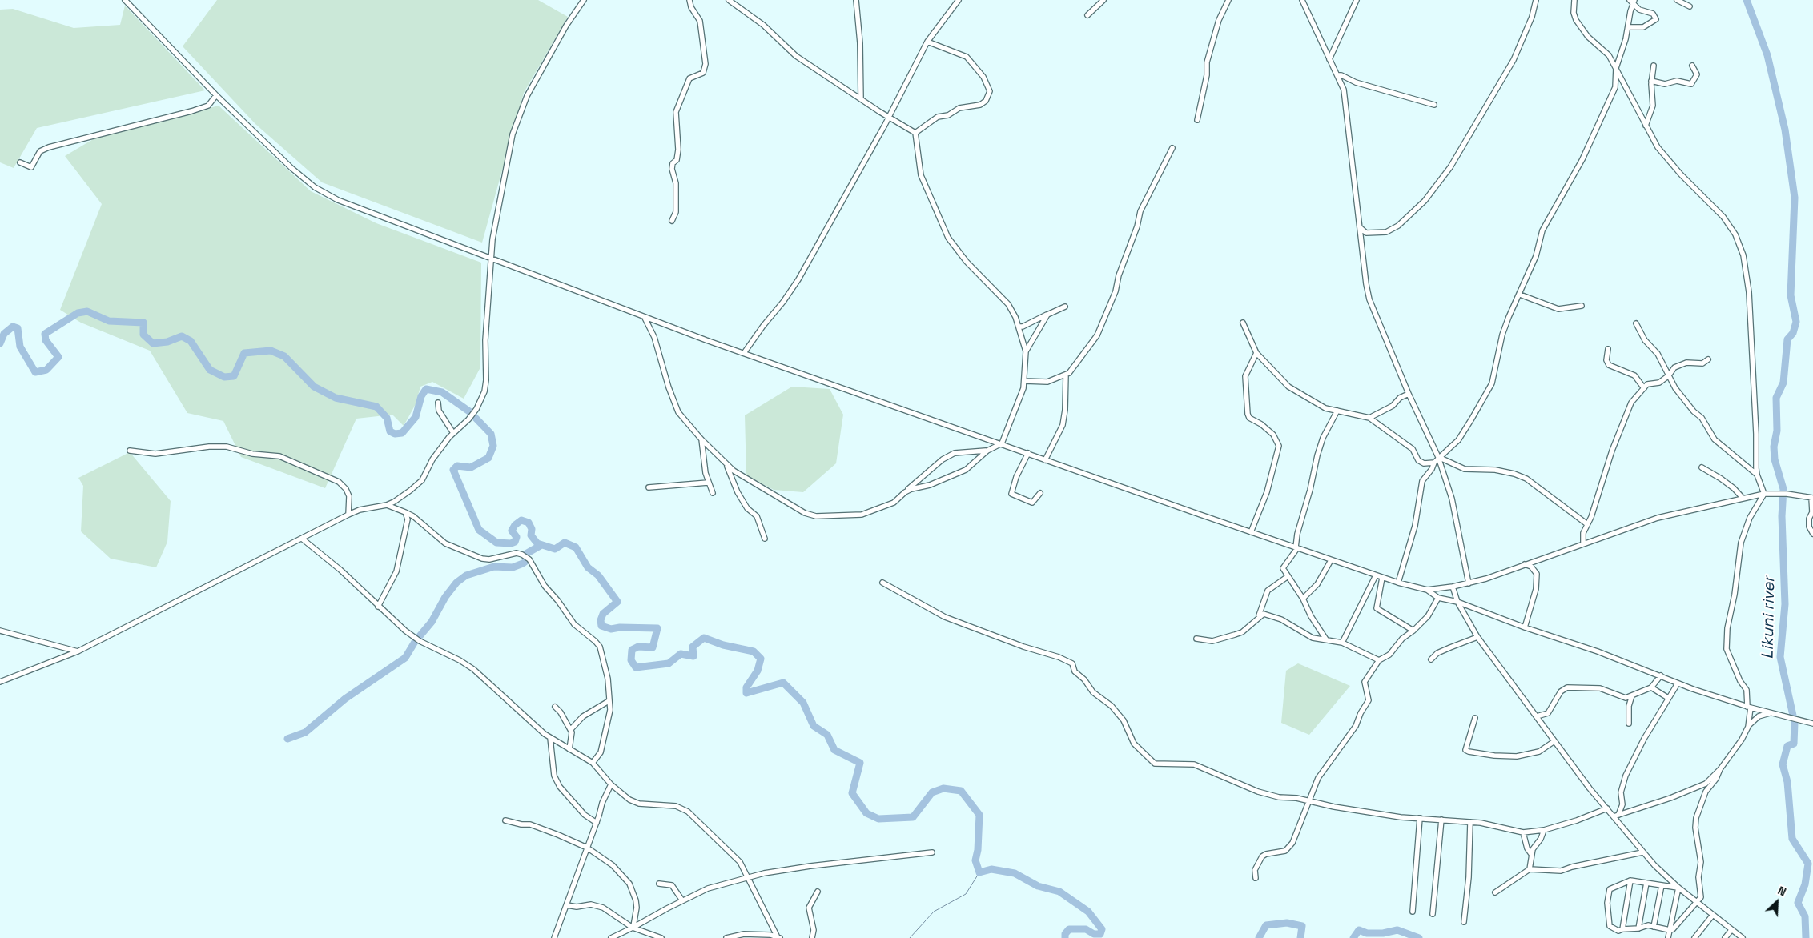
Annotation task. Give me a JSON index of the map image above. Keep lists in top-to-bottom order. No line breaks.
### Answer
{"water":["Likuni river"],"north":"top right"}
